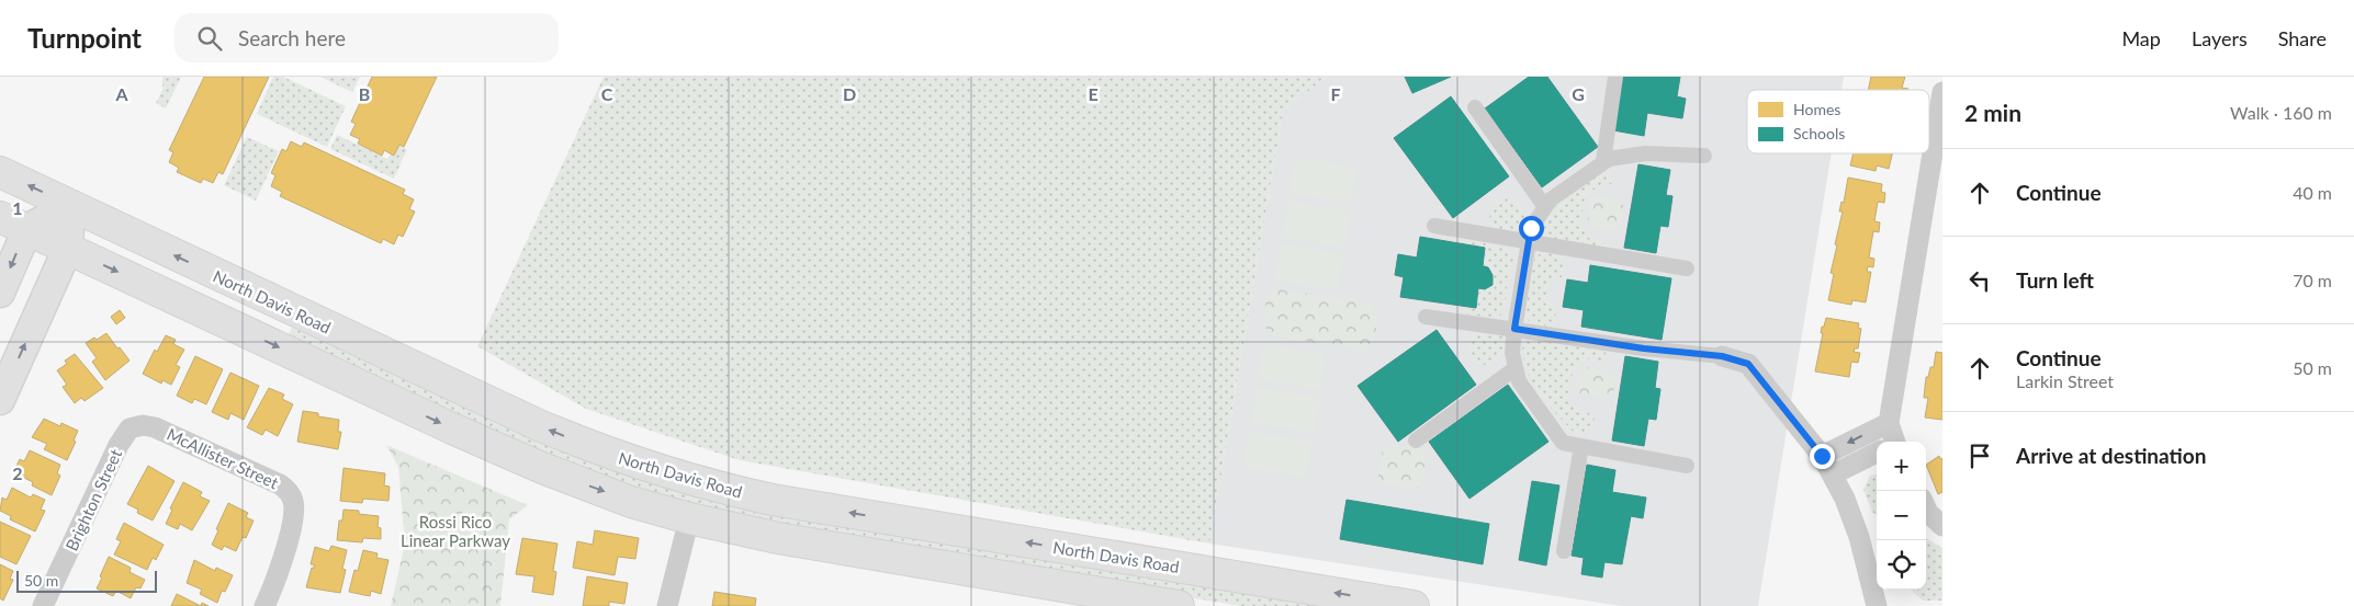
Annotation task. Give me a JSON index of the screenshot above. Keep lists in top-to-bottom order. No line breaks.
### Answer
{"streets":{"highway":["North Davis Road"],"street":["McAllister Street","Brighton Street"]},"crossings":[["McAllister Street","Brighton Street"]],"parks":["Rossi Rico Linear Parkway"],"legend":["Homes","Schools"],"scale_bar":"50 m","page":{"header":"Turnpoint","search":"Search here","nav":["Map","Layers","Share"],"heading":["2 min","Walk · 160 m"],"list":[["Continue","40 m"],["Turn left","70 m"],["Continue","Larkin Street","50 m"],"Arrive at destination"],"map_buttons":["+","−"],"scale":"50 m"},"grid":{"columns":["A","B","C","D","E","F","G"],"rows":["1","2"]}}
